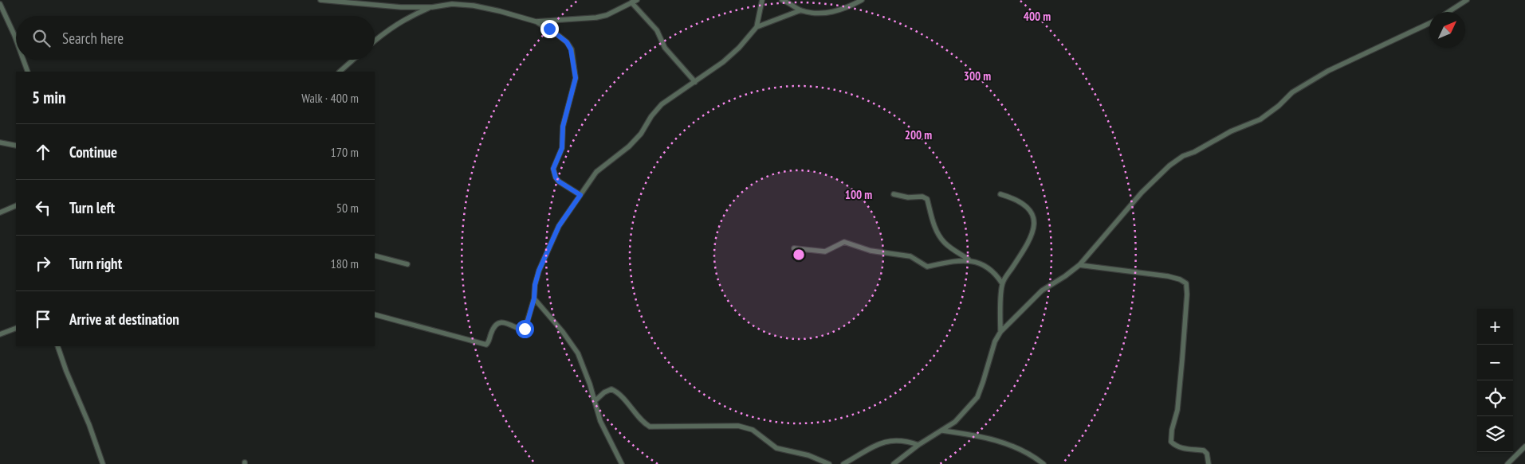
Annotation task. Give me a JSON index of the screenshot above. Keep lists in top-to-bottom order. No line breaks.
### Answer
{"north":"top right","page":{"search":"Search here","heading":["5 min","Walk · 400 m"],"list":[["Continue","170 m"],["Turn left","50 m"],["Turn right","180 m"],"Arrive at destination"],"map_buttons":["+","−"]},"rings":["400 m","300 m","200 m","100 m"]}
